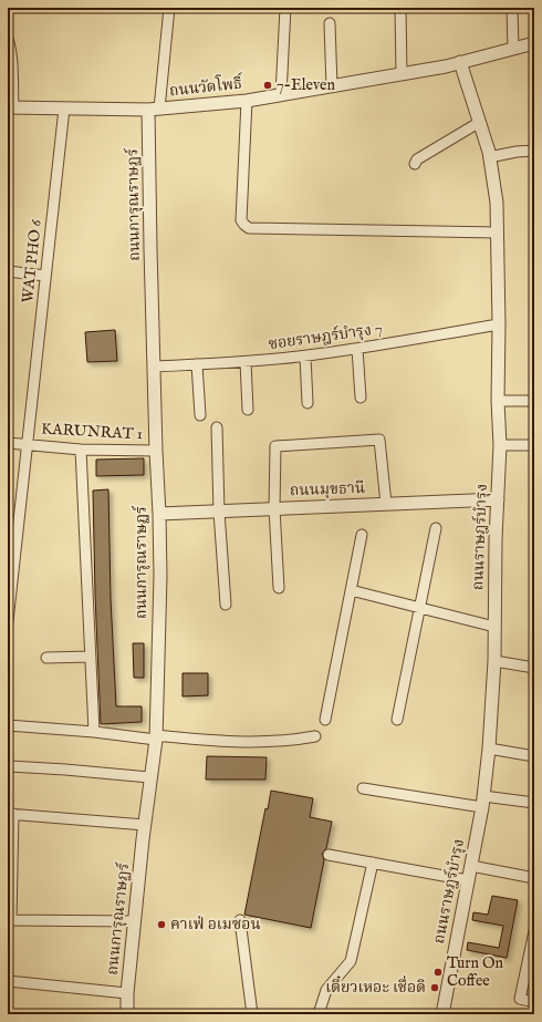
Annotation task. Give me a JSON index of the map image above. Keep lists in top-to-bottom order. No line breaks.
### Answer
{"streets":{"street":["ถนนวัดโพธิ์","ถนนการุณราษฏร์","WAT PHO 6","ซอยราษฎร์บำรุง 7","KARUNRAT 1","ถนนมุขธานี","ถนนราษฎร์บำรุง"]},"crossings":[["ถนนวัดโพธิ์","ถนนการุณราษฏร์"],["ถนนวัดโพธิ์","WAT PHO 6"],["ถนนวัดโพธิ์","ถนนราษฎร์บำรุง"],["ถนนการุณราษฏร์","ซอยราษฎร์บำรุง 7"],["ถนนการุณราษฏร์","KARUNRAT 1"],["ถนนการุณราษฏร์","ถนนมุขธานี"],["WAT PHO 6","KARUNRAT 1"],["ซอยราษฎร์บำรุง 7","ถนนราษฎร์บำรุง"],["ถนนมุขธานี","ถนนราษฎร์บำรุง"]],"places":["7-Eleven","คาเฟ่ อเมซอน","Turn On Coffee","เตี๋ยวเหอะ เชื่อดิ"]}
